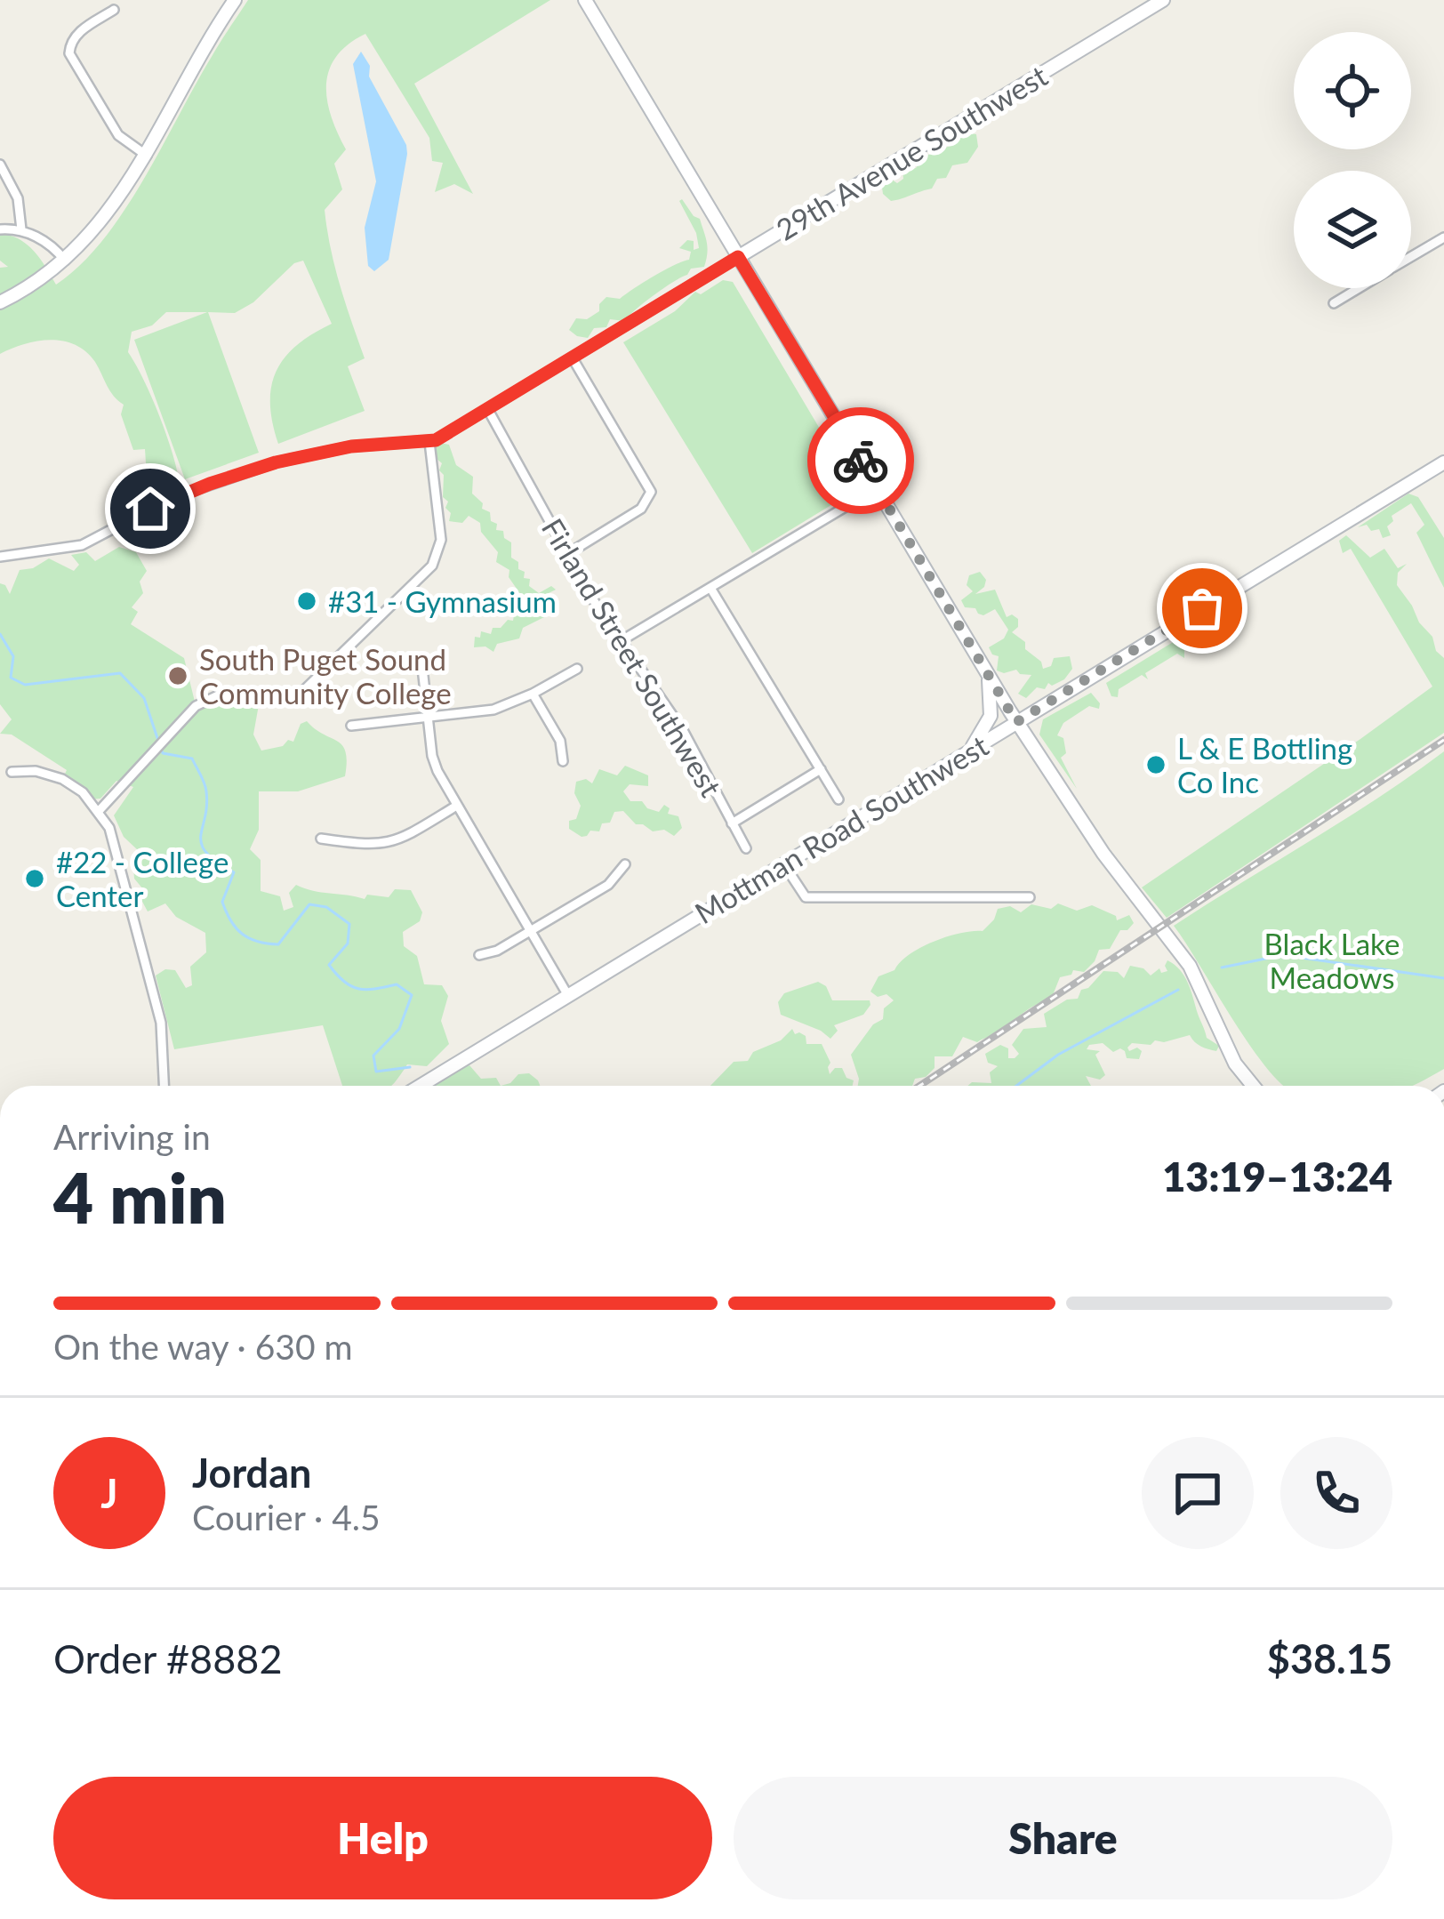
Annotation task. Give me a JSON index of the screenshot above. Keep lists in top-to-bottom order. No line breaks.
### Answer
{"streets":{"street":["29th Avenue Southwest","Firland Street Southwest","Mottman Road Southwest"]},"crossings":[["29th Avenue Southwest","Firland Street Southwest"]],"parks":["Black Lake Meadows"],"places":["#31 - Gymnasium","South Puget Sound Community College","L & E Bottling Co Inc","#22 - College Center"],"page":{"heading":["4 min","Arriving in","13:19–13:24"],"panel":["Jordan","Courier · 4.5","Order #8882","$38.15"],"bar":"On the way · 630 m","round":"J","buttons":["Help","Share"]}}
